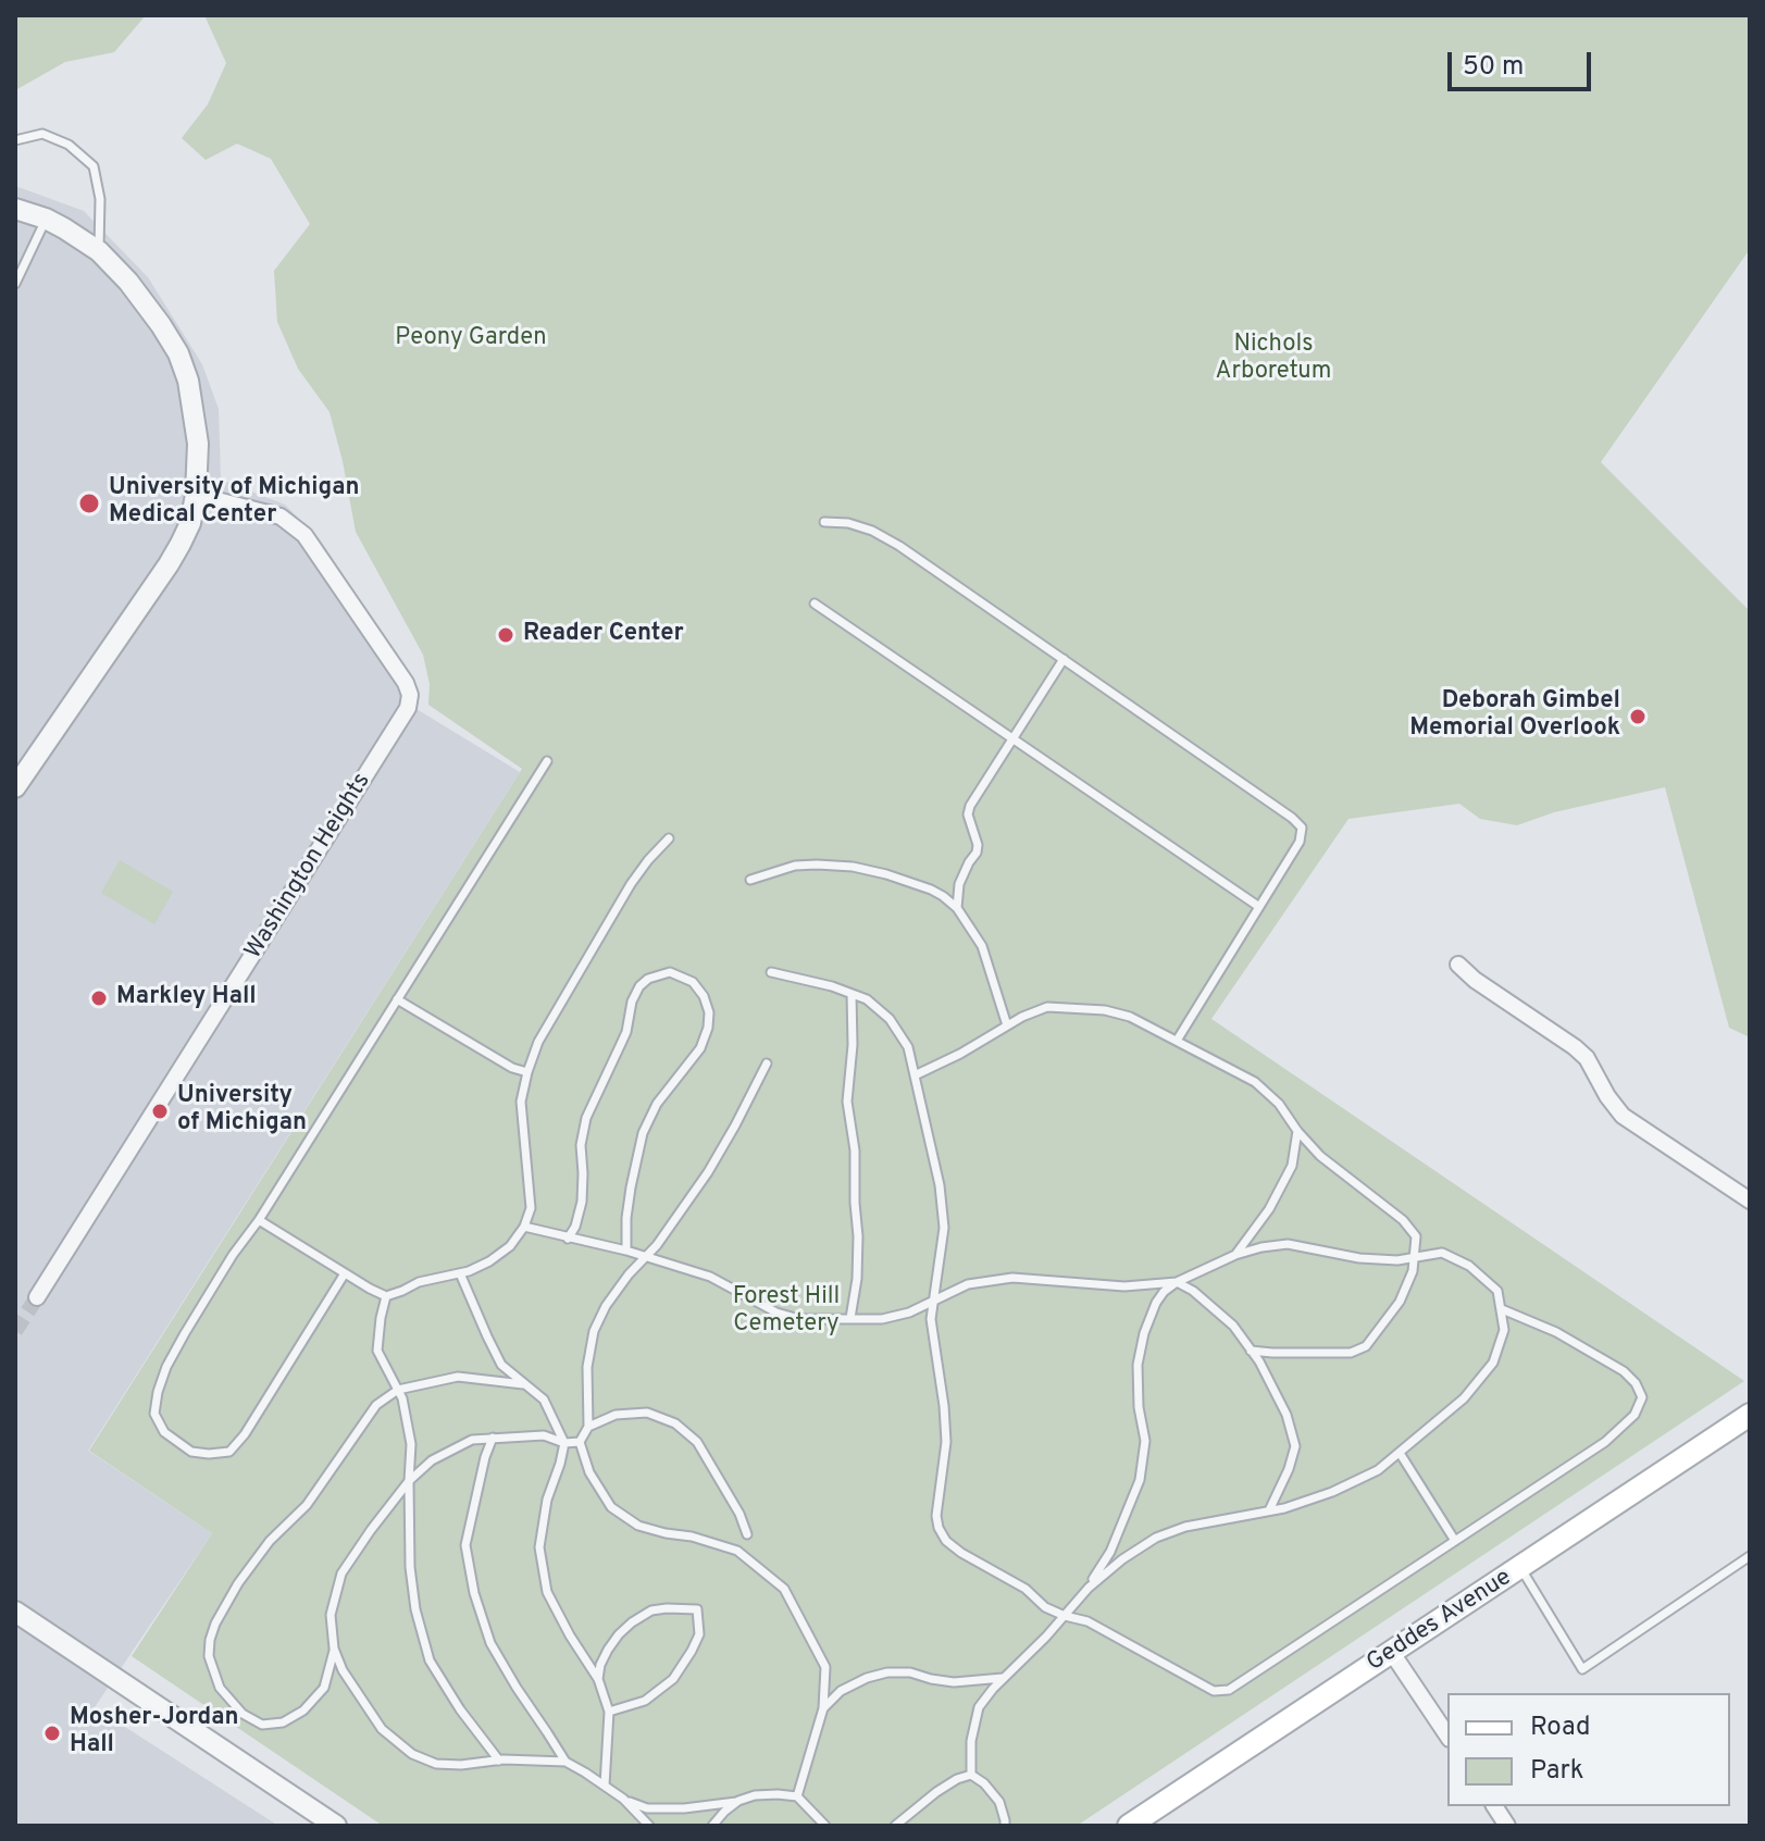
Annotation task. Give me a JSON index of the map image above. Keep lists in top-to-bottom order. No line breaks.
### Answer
{"streets":{"main road":["Geddes Avenue"],"street":["Washington Heights"]},"parks":["Peony Garden","Nichols Arboretum","Forest Hill Cemetery"],"places":["University of Michigan Medical Center","Reader Center","Deborah Gimbel Memorial Overlook","Markley Hall","University of Michigan","Mosher-Jordan Hall"],"legend":["Road","Park"],"scale_bar":"50 m"}
